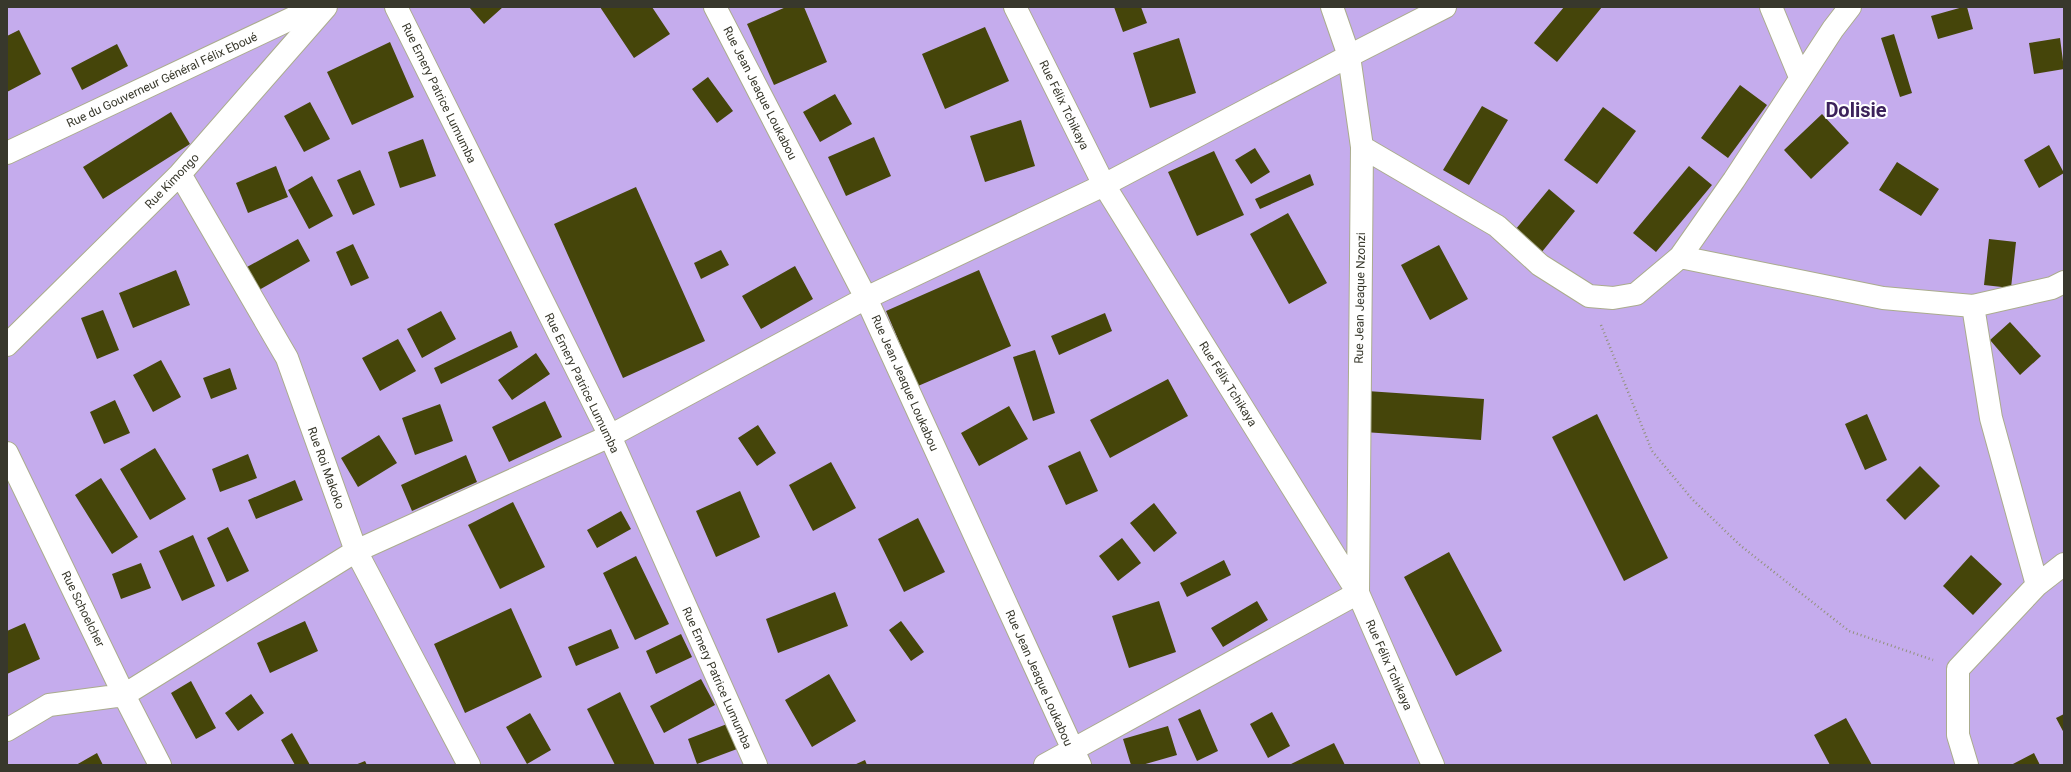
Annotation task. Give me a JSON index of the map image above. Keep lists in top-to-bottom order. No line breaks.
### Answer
{"streets":{"street":["Rue du Gouverneur Général Félix Eboué","Rue Emery Patrice Lumumba","Rue Jean Jeaque Loukabou","Rue Félix Tchikaya","Rue Kimongo","Rue Jean Jeaque Nzonzi","Rue Roi Makoko","Rue Schoelcher"]},"crossings":[["Rue Félix Tchikaya","Rue Jean Jeaque Nzonzi"],["Rue Kimongo","Rue Roi Makoko"]],"districts":["Dolisie"]}
